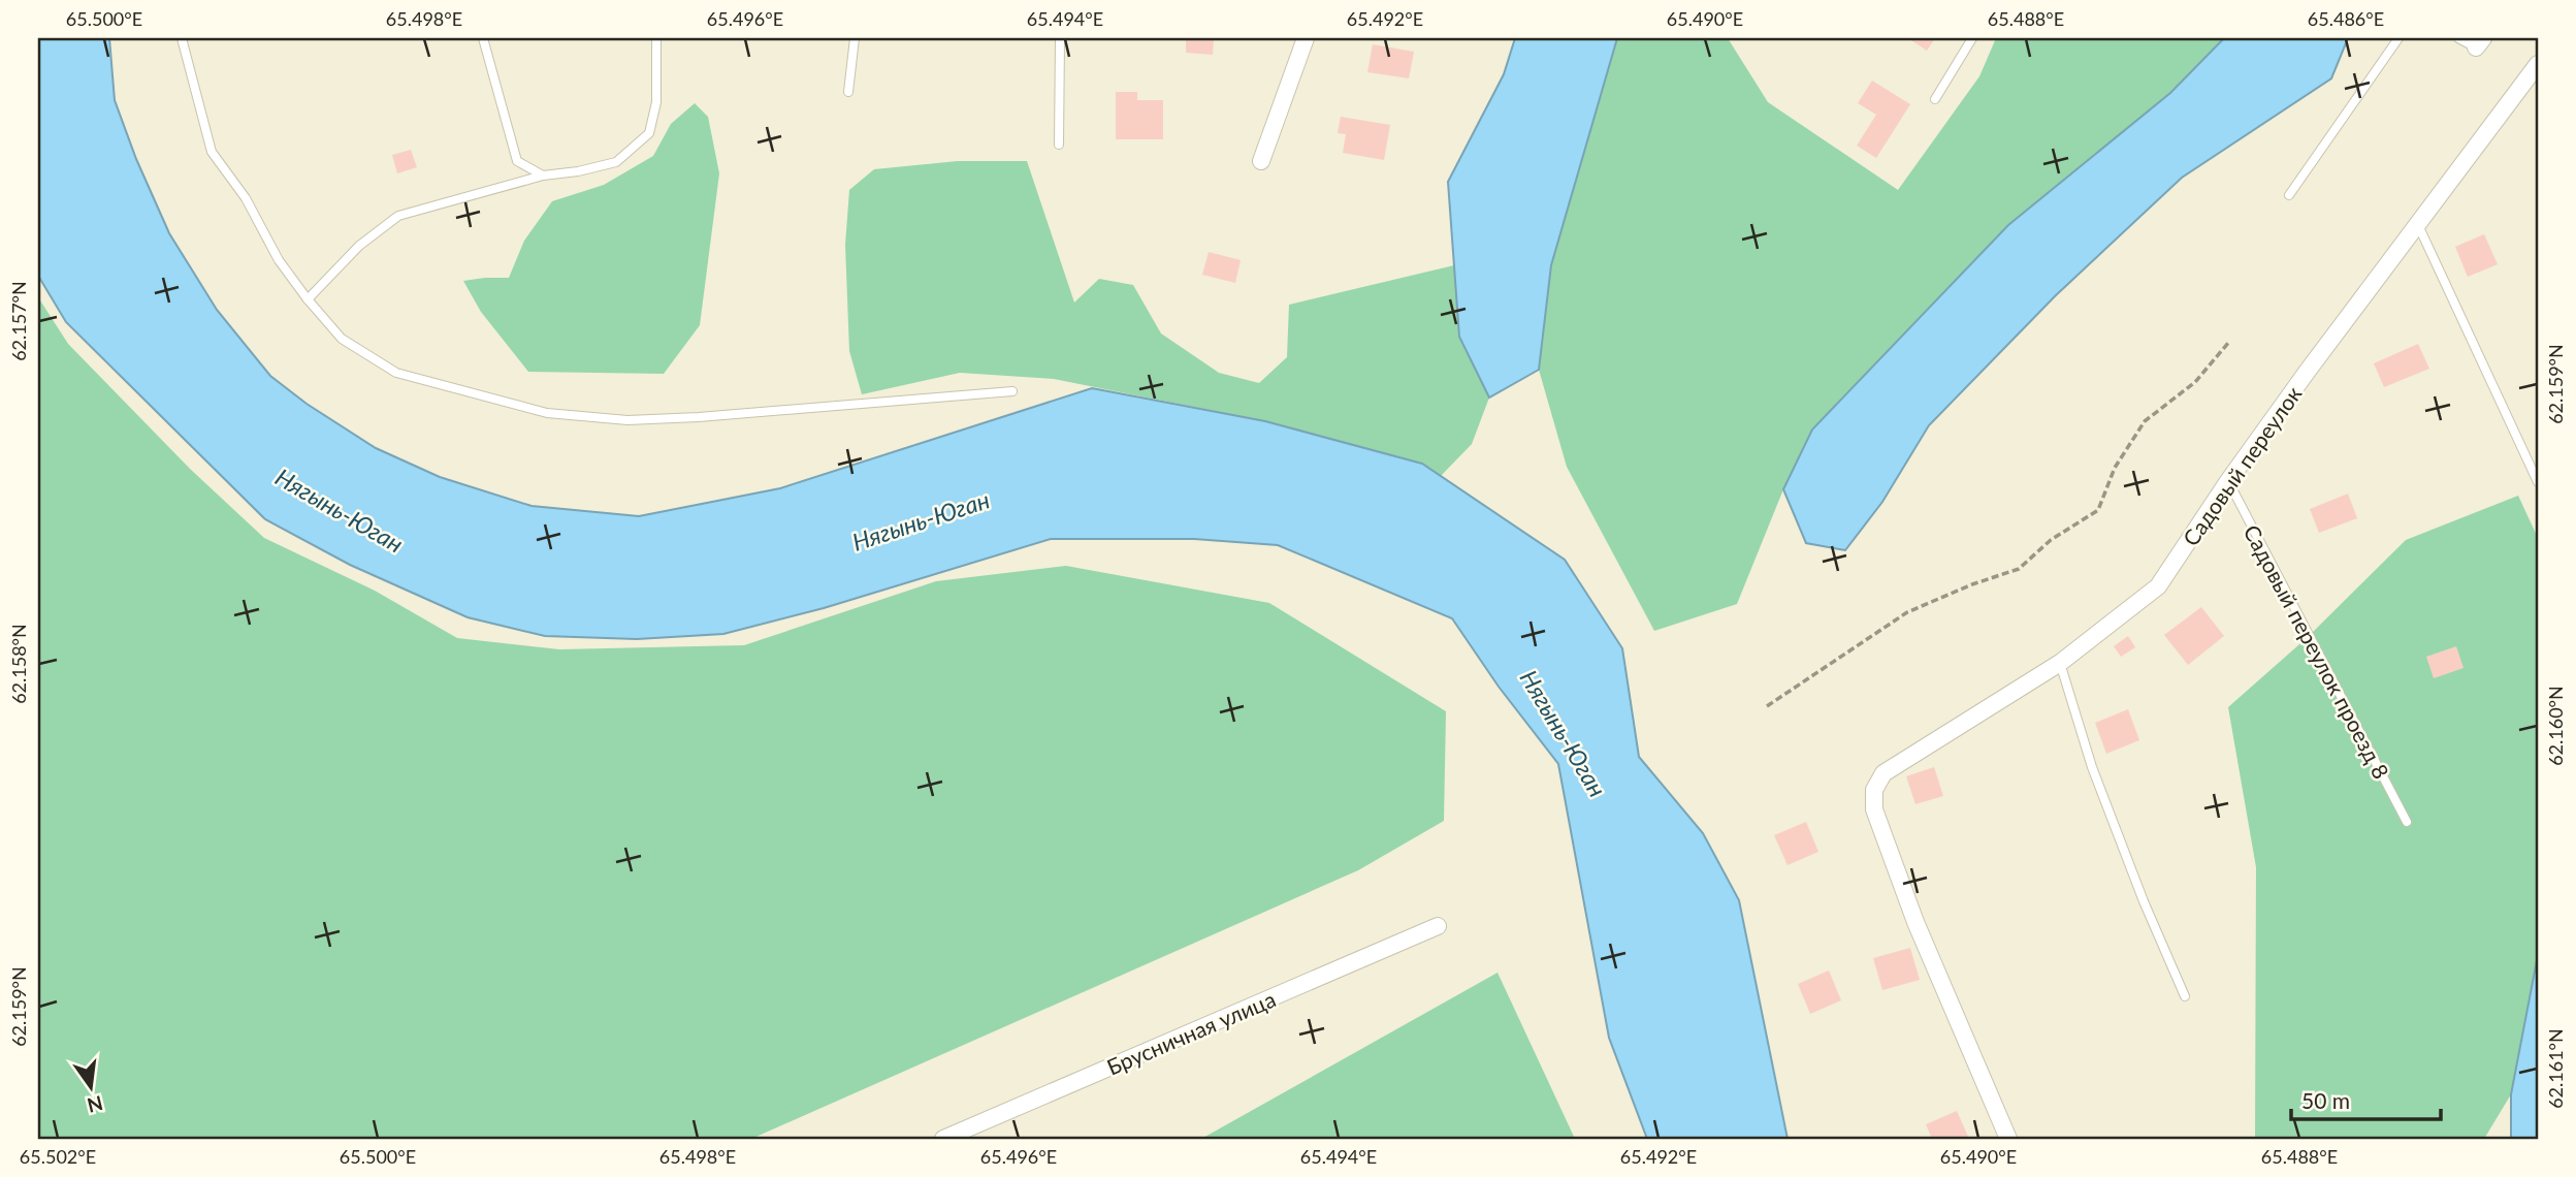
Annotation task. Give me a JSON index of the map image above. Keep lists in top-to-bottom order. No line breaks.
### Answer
{"streets":{"street":["Садовый переулок","Брусничная улица"],"lane":["Садовый переулок проезд 8"]},"crossings":[["Садовый переулок","Садовый переулок проезд 8"]],"water":["Нягынь-Юган"],"scale_bar":"50 m","north":"bottom","coordinates":["65.500°E","65.498°E","65.496°E","65.494°E","65.492°E","65.490°E","65.488°E","65.486°E","62.157°N","62.159°N","62.158°N","62.160°N","62.161°N","65.502°E"]}
